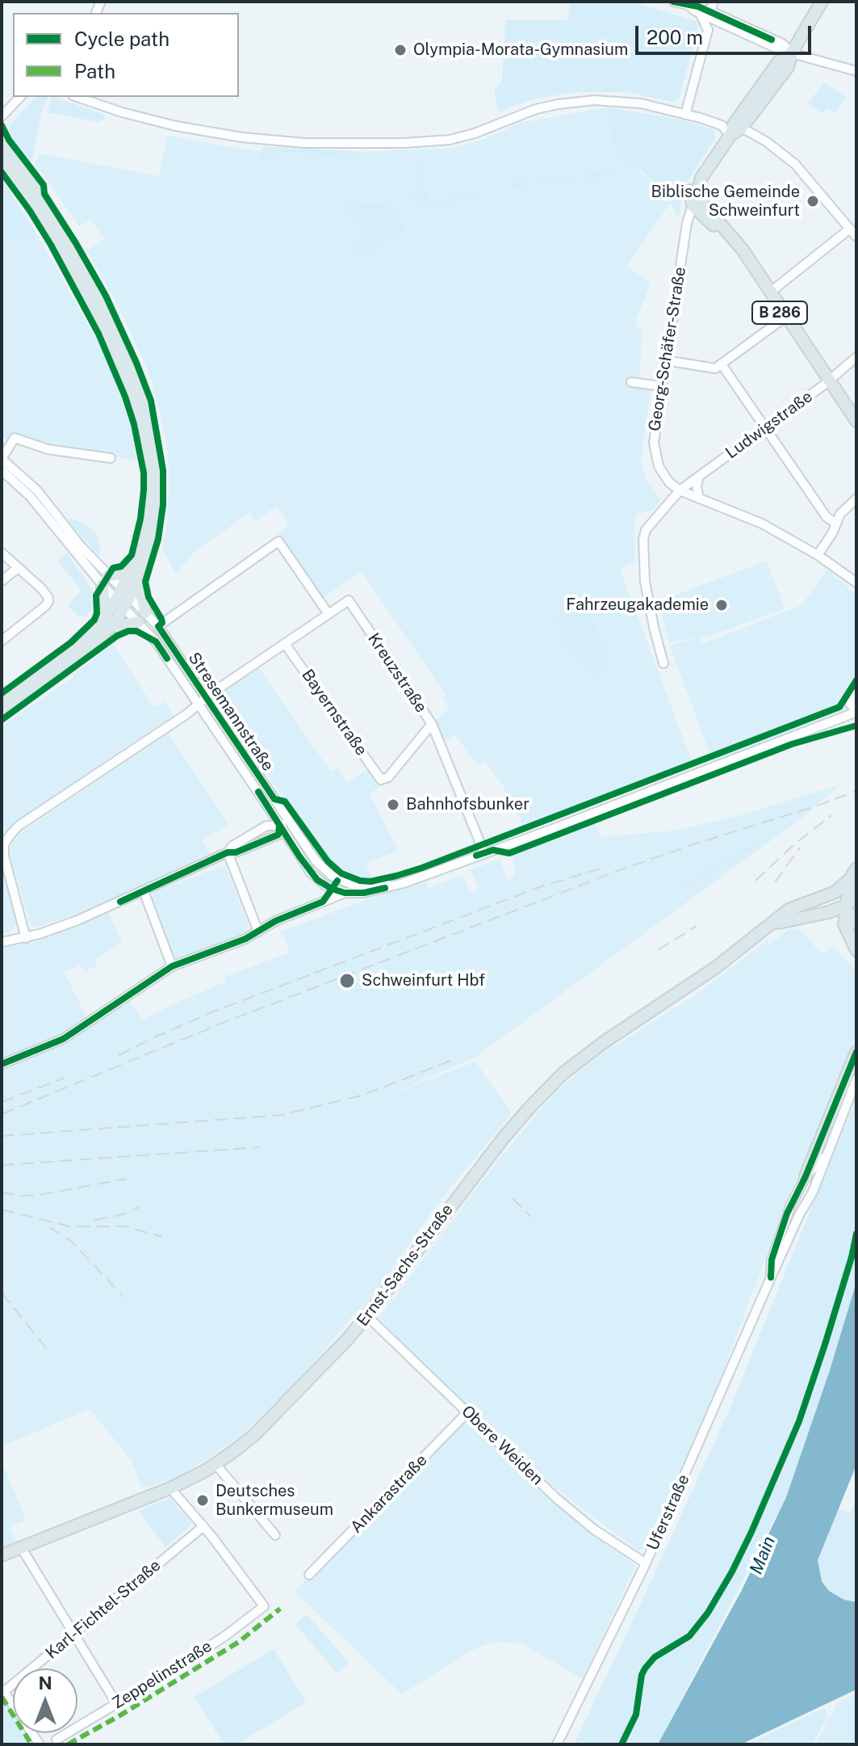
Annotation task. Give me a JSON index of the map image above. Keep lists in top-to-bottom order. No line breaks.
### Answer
{"streets":{"main road":["B 286","Georg-Schäfer-Straße","Ernst-Sachs-Straße"],"street":["Ludwigstraße","Kreuzstraße","Stresemannstraße","Bayernstraße","Obere Weiden","Ankarastraße","Uferstraße","Karl-Fichtel-Straße","Zeppelinstraße"]},"crossings":[["B 286","Georg-Schäfer-Straße"],["B 286","Ludwigstraße"],["Georg-Schäfer-Straße","Ludwigstraße"],["Kreuzstraße","Bayernstraße"],["Ernst-Sachs-Straße","Obere Weiden"],["Obere Weiden","Ankarastraße"],["Obere Weiden","Uferstraße"],["Karl-Fichtel-Straße","Zeppelinstraße"]],"water":["Main"],"places":["Olympia-Morata-Gymnasium","Biblische Gemeinde Schweinfurt","Fahrzeugakademie","Bahnhofsbunker","Schweinfurt Hbf","Deutsches Bunkermuseum"],"legend":["Cycle path","Path"],"scale_bar":"200 m","north":"top"}
